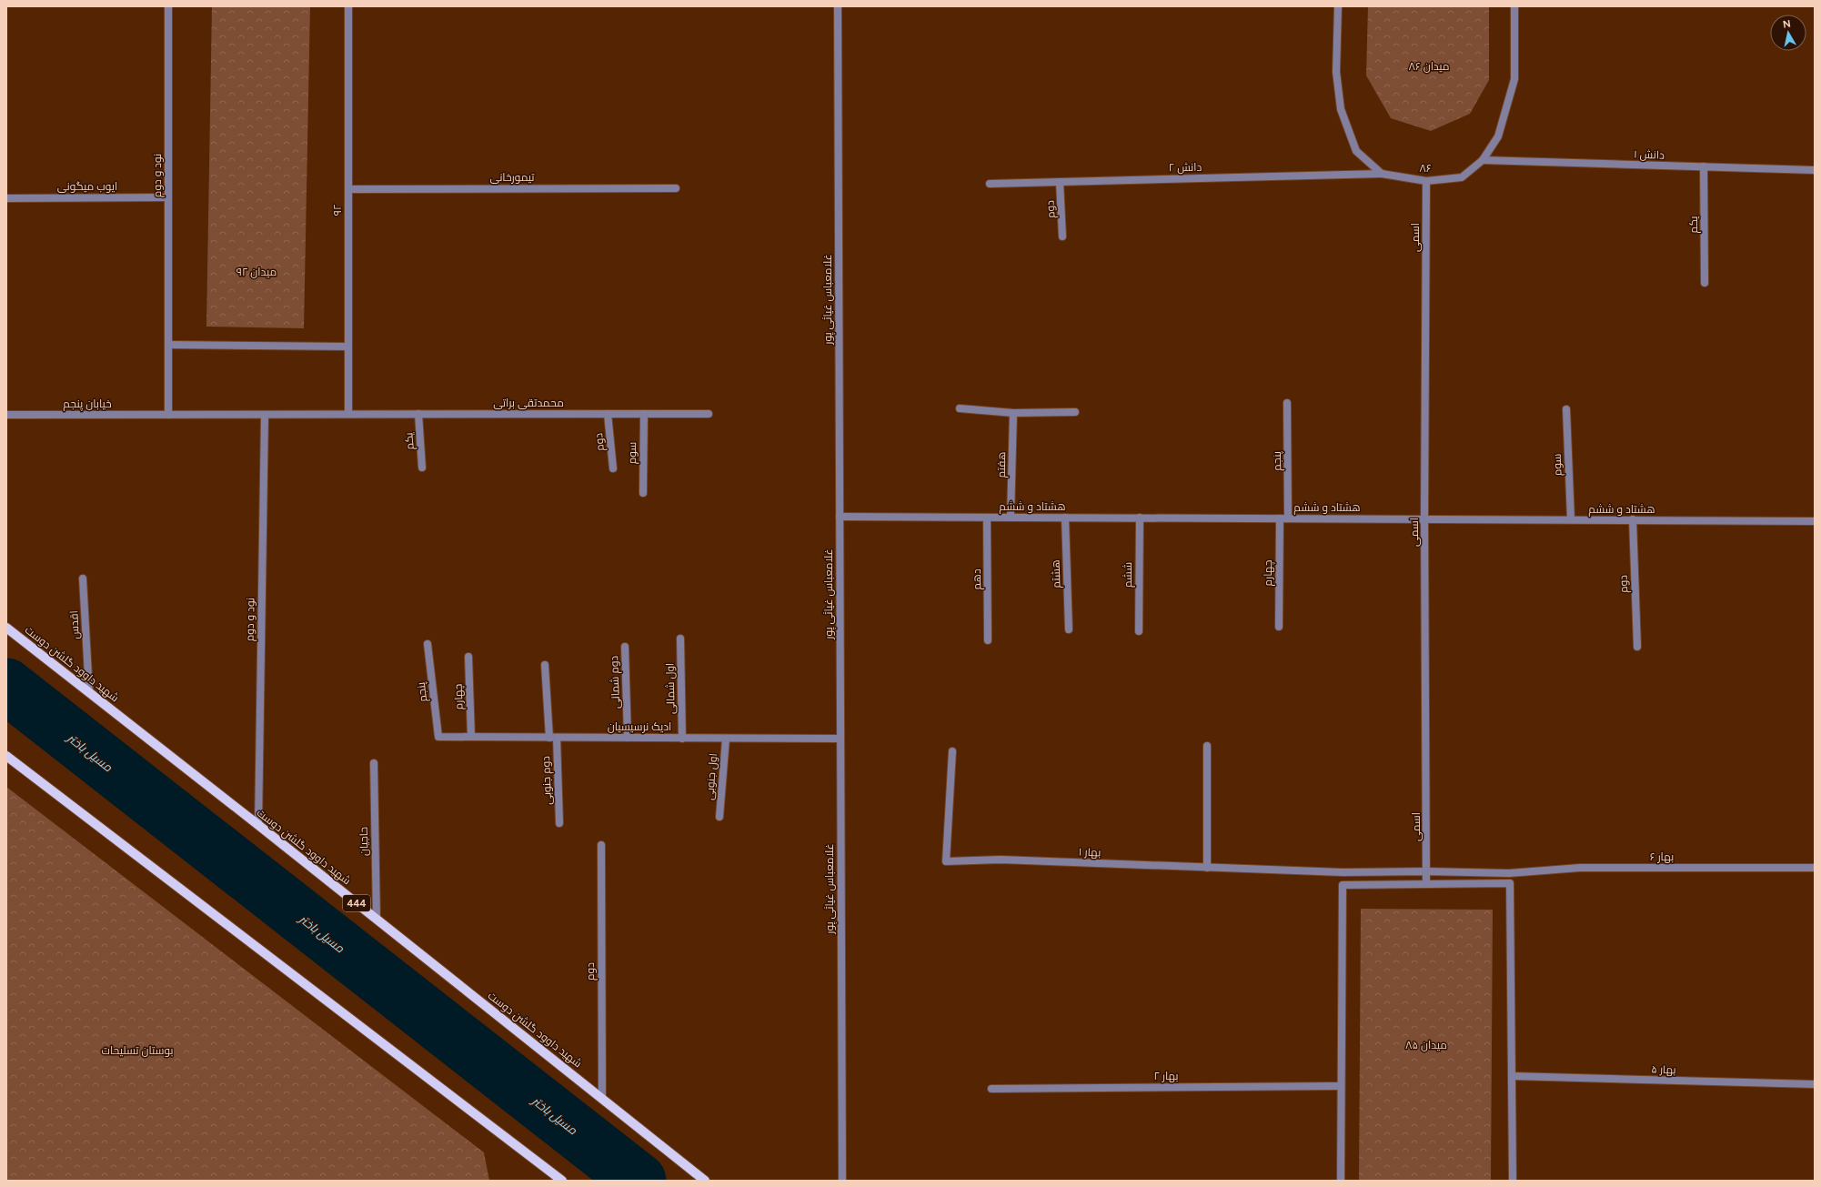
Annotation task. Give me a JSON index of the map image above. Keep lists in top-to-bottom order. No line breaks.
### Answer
{"streets":{"main road":["شهید داوود گلشن دوست","444"],"street":["دانش ۱","دانش ۲","۸۶","نود و دوم","تیمورخانی","ایوب میگونی","دوم","۹۲","یکم","اسمی","غلامعباس غیاثی پور","محمدتقی براتی","خیابان پنجم","سوم","پنجم","هفتم","هشتاد و ششم","چهارم","هشتم","ششم","دهم","اقدس","دوم شمالی","اول شمالی","ادیک نرسیسیان","اول جنوبی","دوم جنوبی","حاجیان","بهار ۱","بهار ۶","بهار ۵","بهار ۲"]},"crossings":[["دانش ۱","۸۶"],["دانش ۱","یکم"],["دانش ۲","۸۶"],["دانش ۲","دوم"],["۸۶","اسمی"],["نود و دوم","ایوب میگونی"],["نود و دوم","خیابان پنجم"],["نود و دوم","شهید داوود گلشن دوست"],["تیمورخانی","۹۲"],["دوم","محمدتقی براتی"],["دوم","هشتاد و ششم"],["دوم","شهید داوود گلشن دوست"],["۹۲","محمدتقی براتی"],["یکم","محمدتقی براتی"],["اسمی","هشتاد و ششم"],["اسمی","بهار ۱"],["اسمی","بهار ۶"],["غلامعباس غیاثی پور","هشتاد و ششم"],["غلامعباس غیاثی پور","ادیک نرسیسیان"],["محمدتقی براتی","سوم"],["سوم","هشتاد و ششم"],["پنجم","هشتاد و ششم"],["پنجم","ادیک نرسیسیان"],["هفتم","هشتاد و ششم"],["هشتاد و ششم","چهارم"],["هشتاد و ششم","هشتم"],["هشتاد و ششم","ششم"],["هشتاد و ششم","دهم"],["چهارم","ادیک نرسیسیان"],["اقدس","شهید داوود گلشن دوست"],["شهید داوود گلشن دوست","حاجیان"],["دوم شمالی","ادیک نرسیسیان"],["اول شمالی","ادیک نرسیسیان"],["ادیک نرسیسیان","اول جنوبی"],["ادیک نرسیسیان","دوم جنوبی"],["بهار ۱","بهار ۶"]],"water":["مسیل باختر"],"parks":["میدان ۸۶","میدان ۹۲","میدان ۸۵","بوستان تسلیحات"],"north":"top"}
